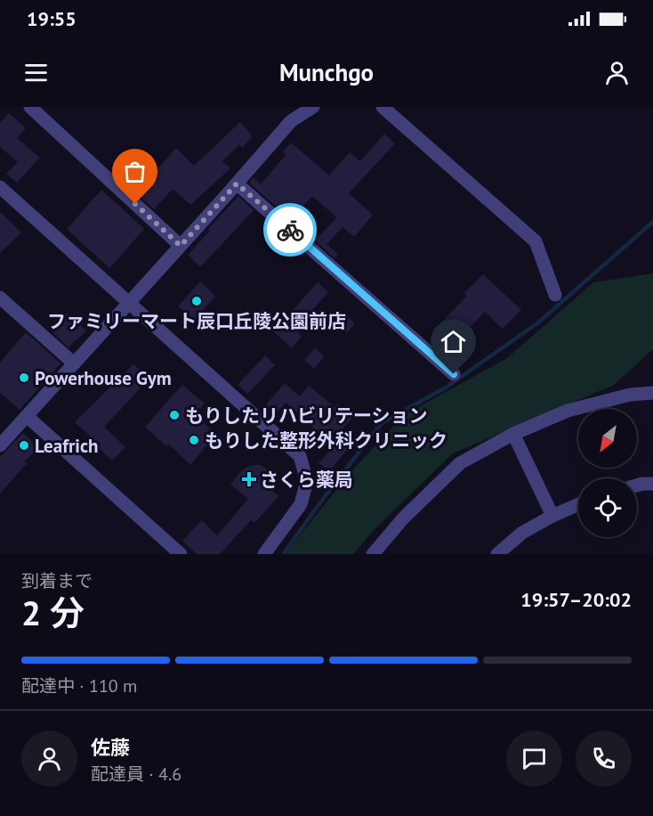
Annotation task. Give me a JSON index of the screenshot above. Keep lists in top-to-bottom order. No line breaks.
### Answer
{"places":{"other":["ファミリーマート辰口丘陵公園前店","Powerhouse Gym","もりしたリハビリテーション","もりした整形外科クリニック","Leafrich"],"health":["さくら薬局"]},"north":"bottom left","page":{"status":"19:55","header":"Munchgo","heading":["2 分","到着まで","19:57–20:02"],"panel":["佐藤","配達員 · 4.6"],"bar":"配達中 · 110 m"}}
